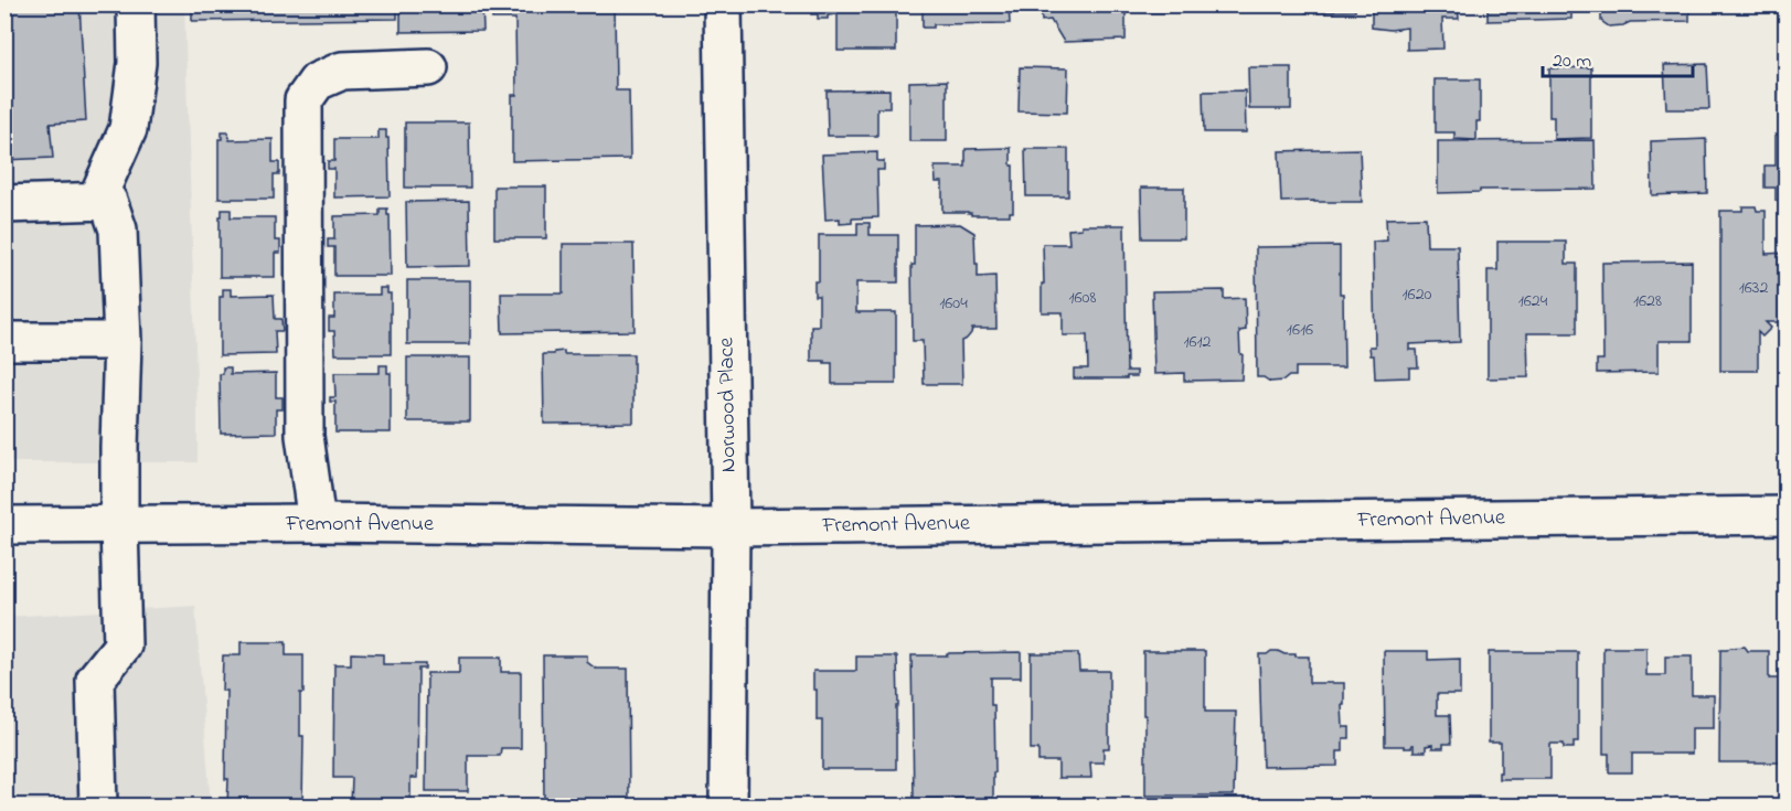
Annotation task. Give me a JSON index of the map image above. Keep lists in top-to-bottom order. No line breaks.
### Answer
{"streets":{"main road":["Norwood Place","Fremont Avenue"]},"crossings":[["Norwood Place","Fremont Avenue"]],"house_numbers":["1632","1620","1608","1624","1628","1604","1616","1612"],"scale_bar":"20 m"}
